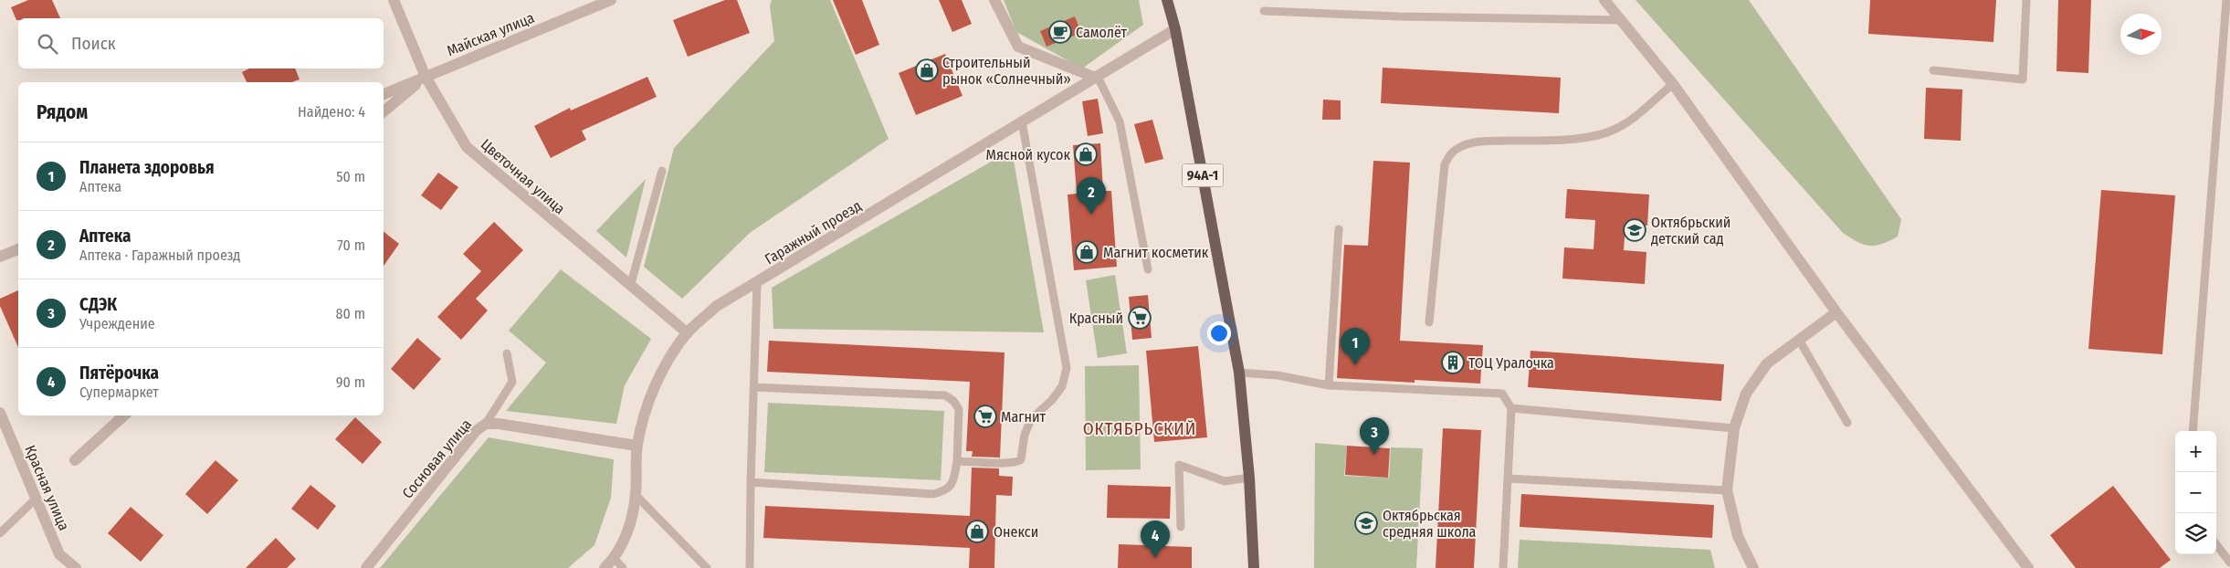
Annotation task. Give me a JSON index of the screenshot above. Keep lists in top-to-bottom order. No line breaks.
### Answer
{"streets":{"main road":["94А-1"],"street":["Майская улица","Цветочная улица","Гаражный проезд","Сосновая улица","Красная улица"]},"crossings":[["Майская улица","Цветочная улица"],["94А-1","Гаражный проезд"],["Цветочная улица","Гаражный проезд"],["Гаражный проезд","Сосновая улица"]],"districts":["ОКТЯБРЬСКИЙ"],"places":{"cafe":["Самолёт"],"shop":["Строительный рынок «Солнечный»","Мясной кусок","Магнит косметик","Онекси"],"school or university":["Октябрьский детский сад","Октябрьская средняя школа"],"supermarket":["Красный","Магнит"],"building":["ТОЦ Уралочка"]},"north":"right","page":{"search":"Поиск","heading":["Рядом","Найдено: 4"],"list":[{"mark":"1","name":"Планета здоровья","note":"Аптека","value":"50 m"},{"mark":"2","name":"Аптека","note":"Аптека · Гаражный проезд","value":"70 m"},{"mark":"3","name":"СДЭК","note":"Учреждение","value":"80 m"},{"mark":"4","name":"Пятёрочка","note":"Супермаркет","value":"90 m"}],"pins":["2","1","3","4"],"map_buttons":["+","−"]}}
